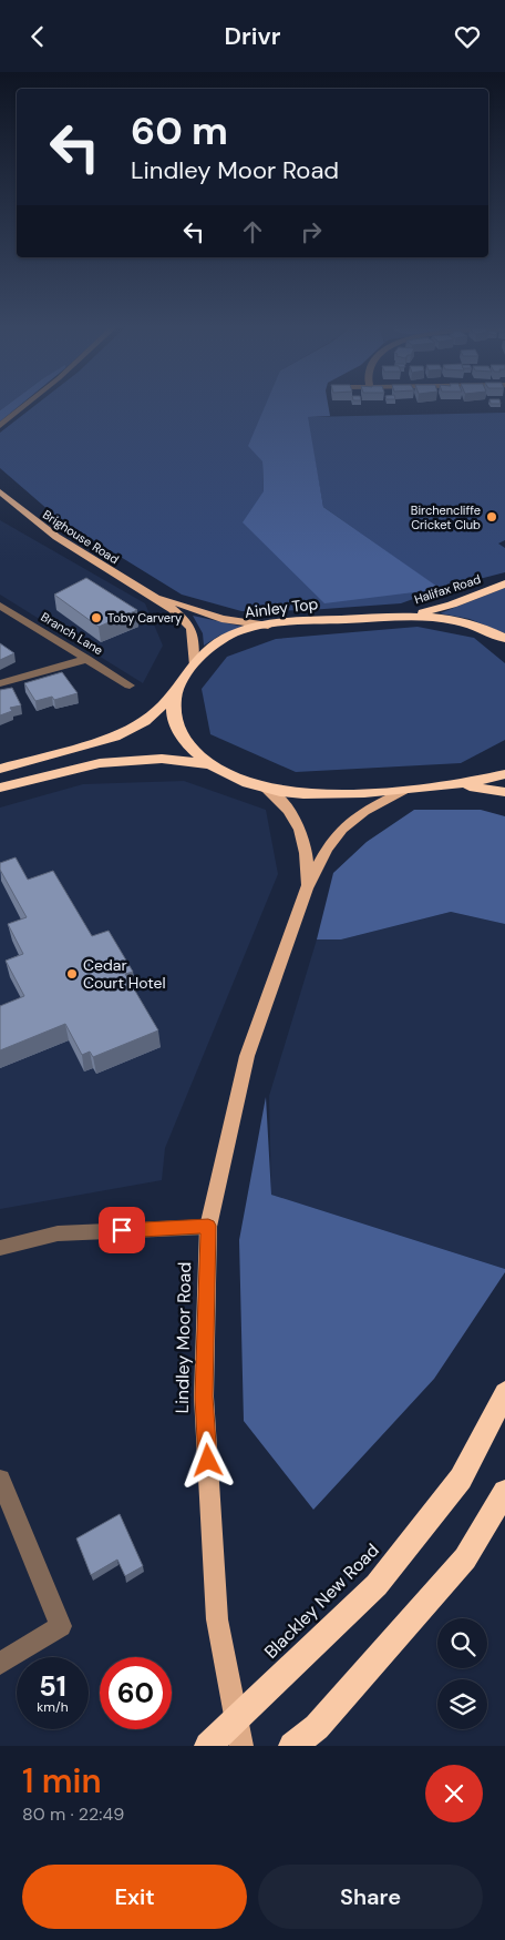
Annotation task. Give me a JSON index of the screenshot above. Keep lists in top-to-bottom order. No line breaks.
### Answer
{"streets":{"highway":["Halifax Road","Ainley Top","Blackley New Road"],"main road":["Brighouse Road","Lindley Moor Road"],"street":["Branch Lane"]},"crossings":[["Halifax Road","Ainley Top"],["Ainley Top","Lindley Moor Road"]],"places":["Birchencliffe Cricket Club","Toby Carvery","Cedar Court Hotel"],"page":{"header":"Drivr","turn":["60 m","Lindley Moor Road"],"speed":"51 km/h","limit":"60","heading":["1 min","80 m · 22:49"],"buttons":["Exit","Share"]}}
